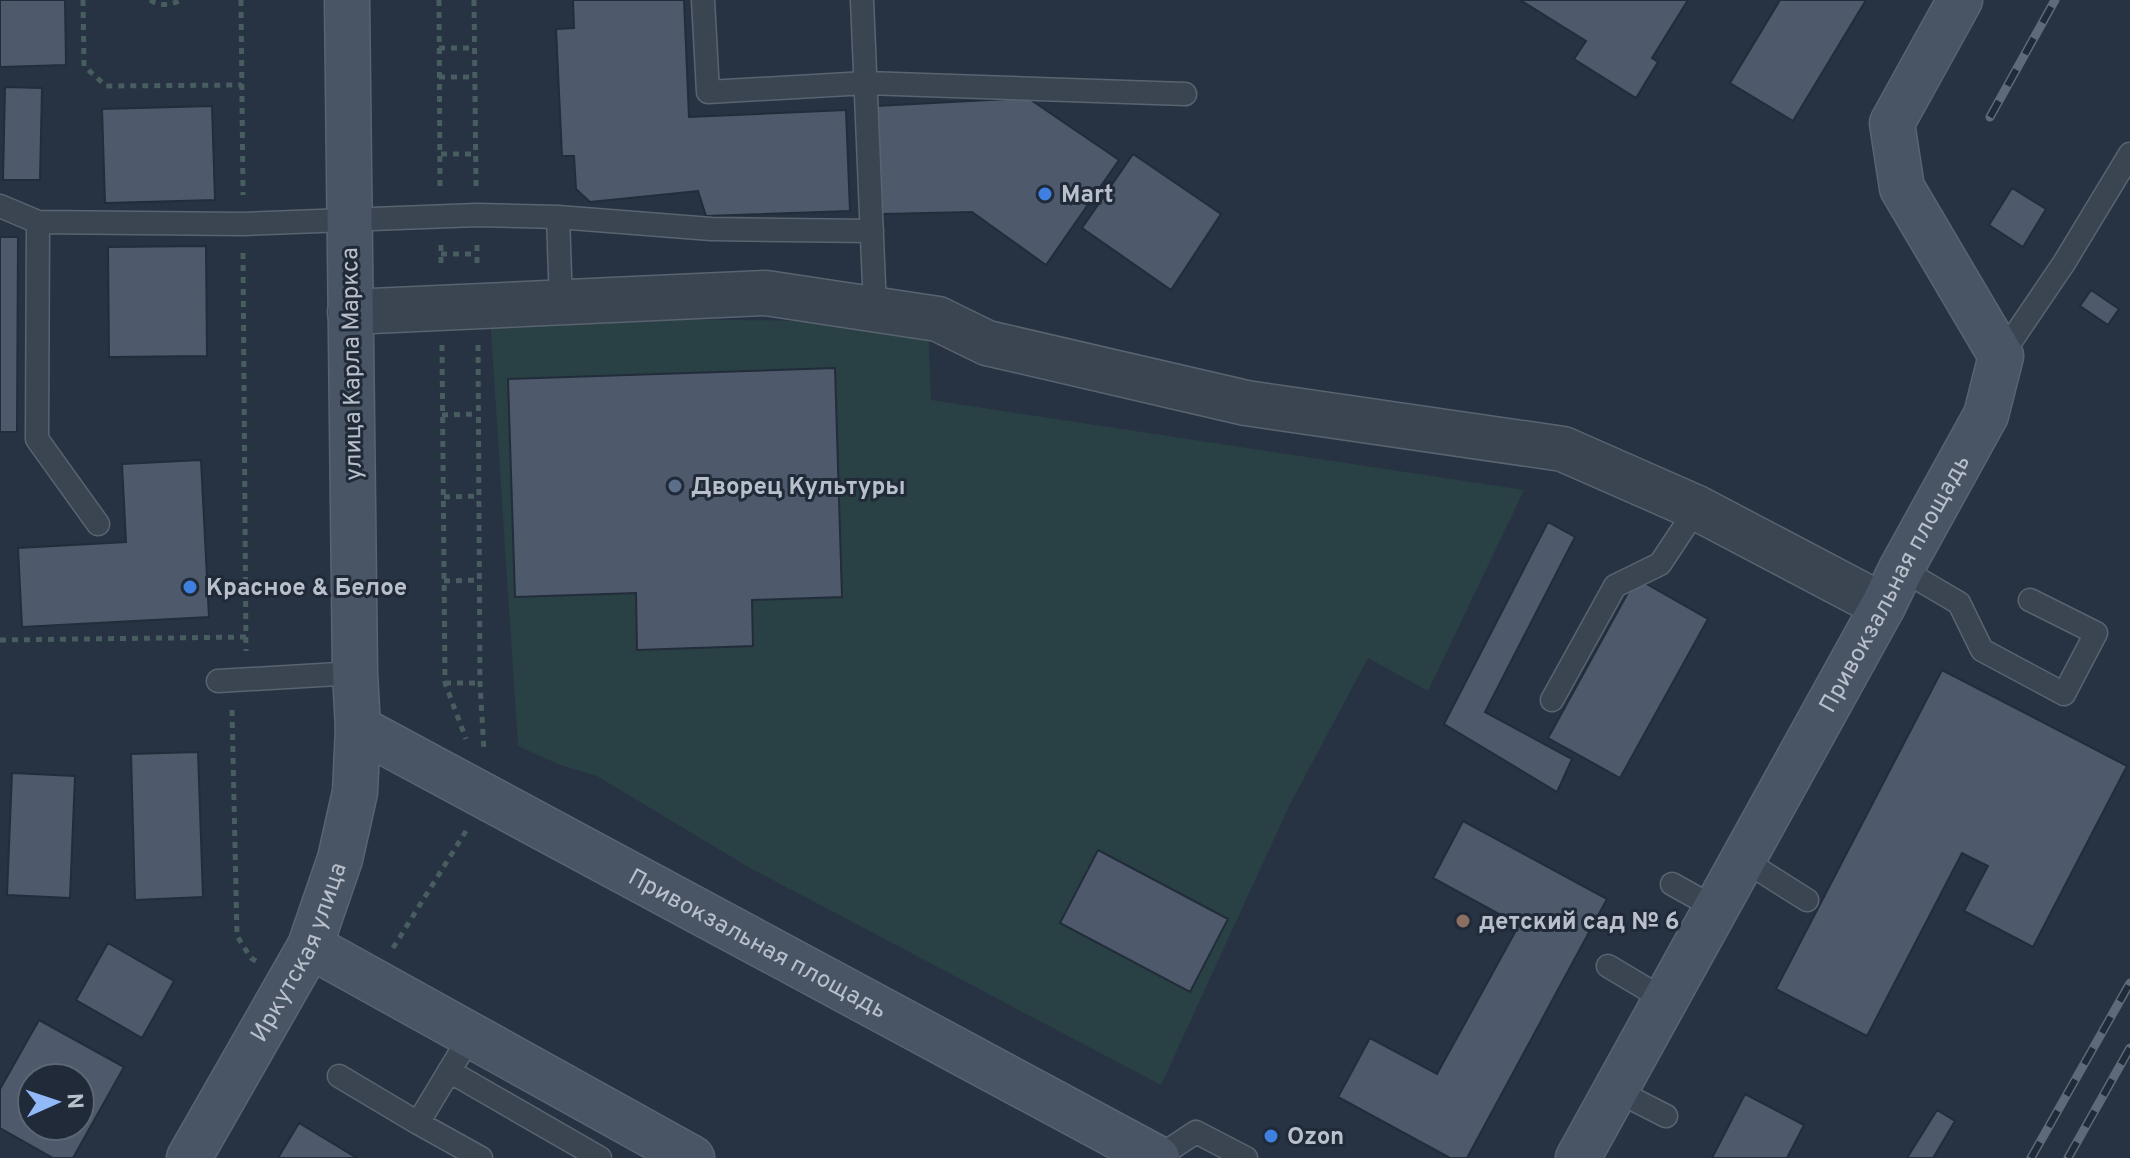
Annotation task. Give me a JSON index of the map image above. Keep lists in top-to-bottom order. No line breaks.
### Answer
{"streets":{"street":["улица Карла Маркса","Привокзальная площадь","Иркутская улица"]},"crossings":[["улица Карла Маркса","Привокзальная площадь"],["улица Карла Маркса","Иркутская улица"],["Привокзальная площадь","Иркутская улица"]],"places":["Mart","Дворец Культуры","Красное & Белое","детский сад № 6","Ozon"],"north":"right"}
